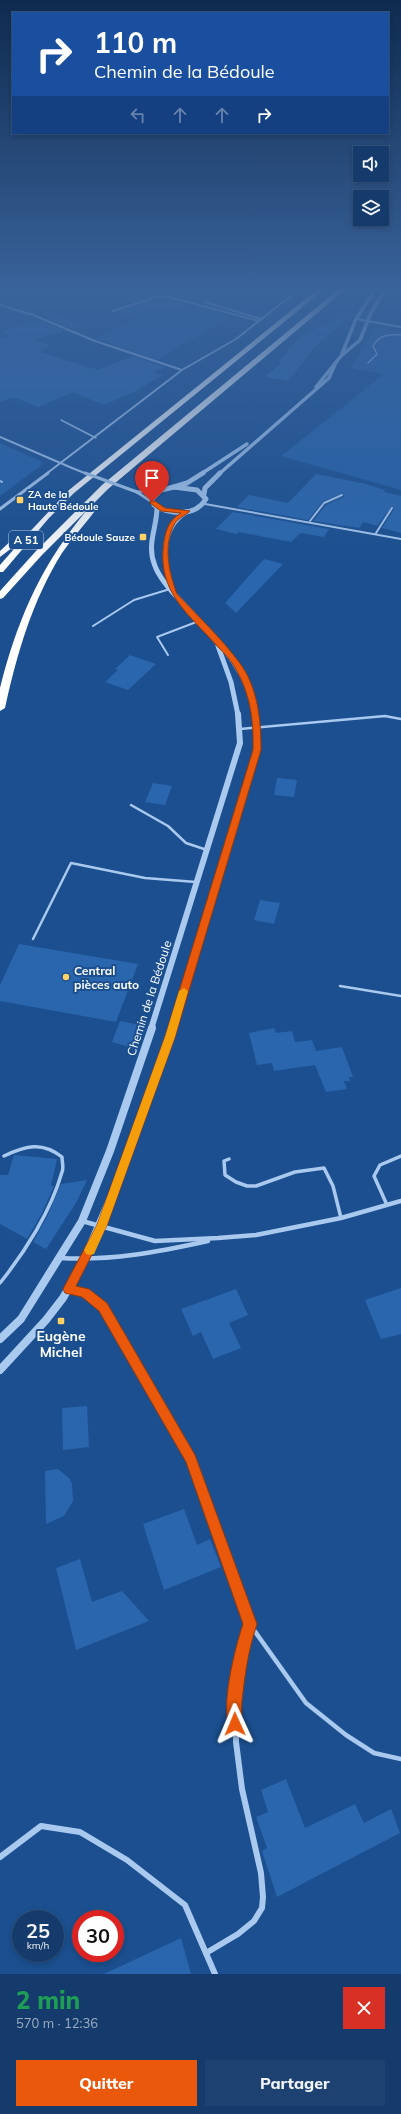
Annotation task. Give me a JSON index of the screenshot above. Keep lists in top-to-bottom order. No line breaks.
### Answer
{"streets":{"highway":["A 51"],"street":["Chemin de la Bédoule"]},"places":{"transit":["ZA de la Haute Bédoule","Bédoule Sauze","Eugène Michel"],"other":["Central pièces auto"]},"page":{"turn":["110 m","Chemin de la Bédoule"],"speed":"25 km/h","limit":"30","heading":["2 min","570 m · 12:36"],"buttons":["Quitter","Partager"]}}
